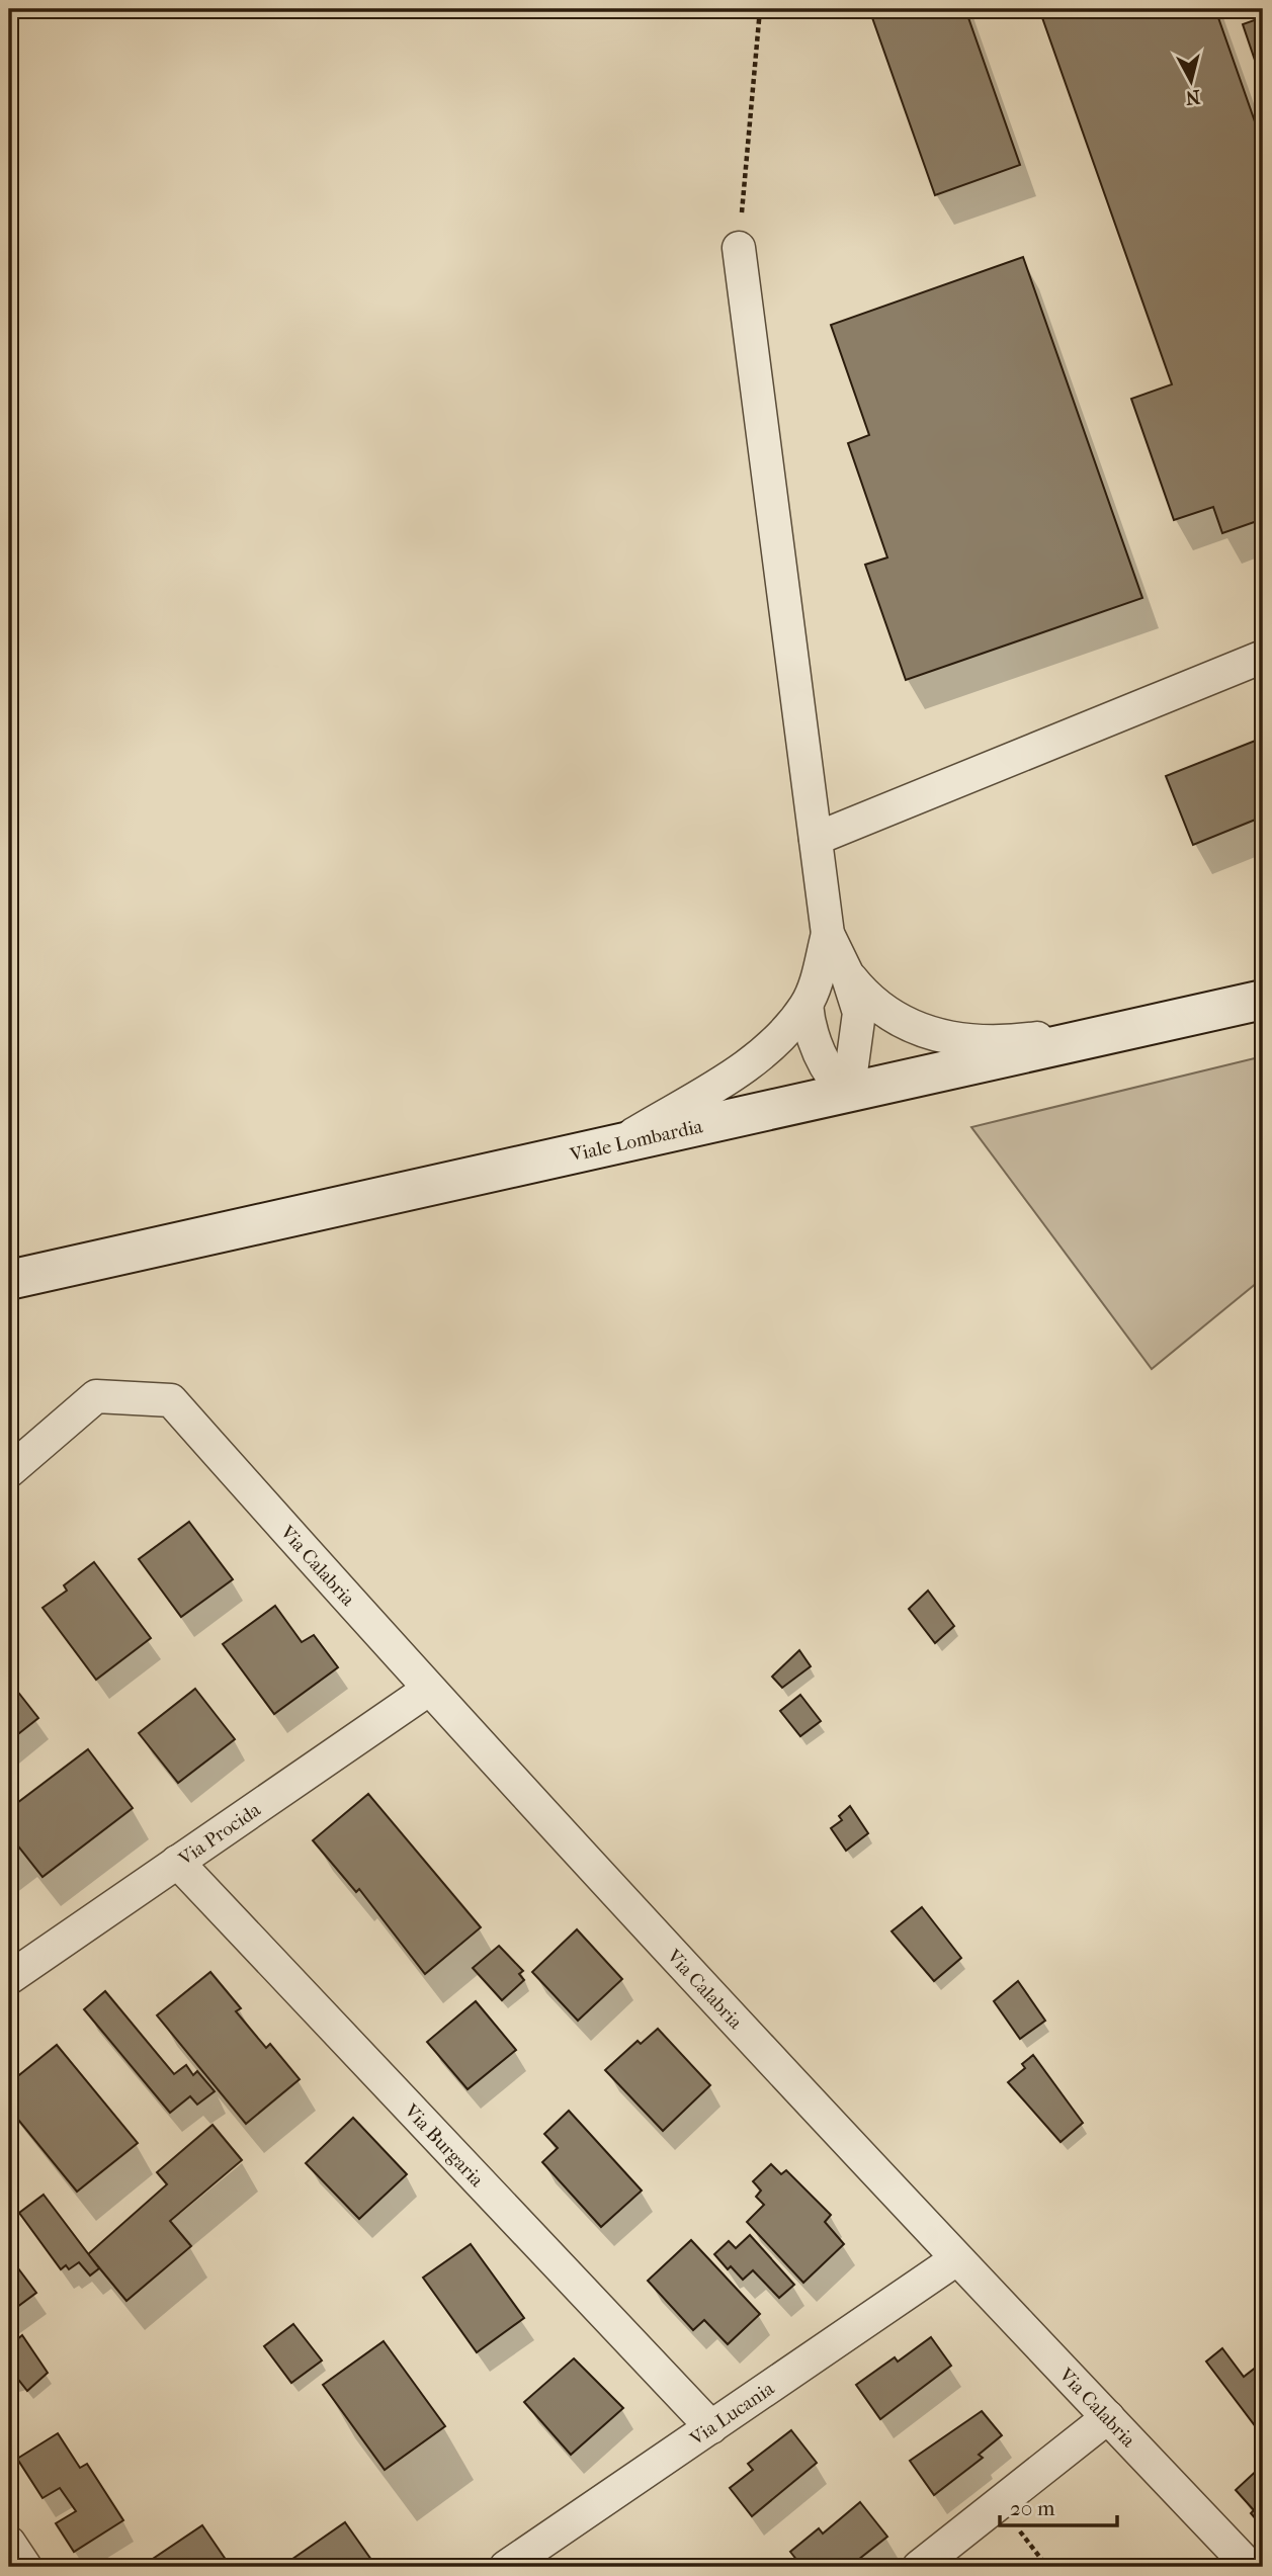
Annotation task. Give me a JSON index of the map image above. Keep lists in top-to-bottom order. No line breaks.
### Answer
{"streets":{"main road":["Viale Lombardia"],"street":["Via Calabria","Via Procida","Via Burgaria","Via Lucania"]},"crossings":[["Via Calabria","Via Procida"],["Via Calabria","Via Lucania"],["Via Procida","Via Burgaria"],["Via Burgaria","Via Lucania"]],"scale_bar":"20 m","north":"bottom"}
